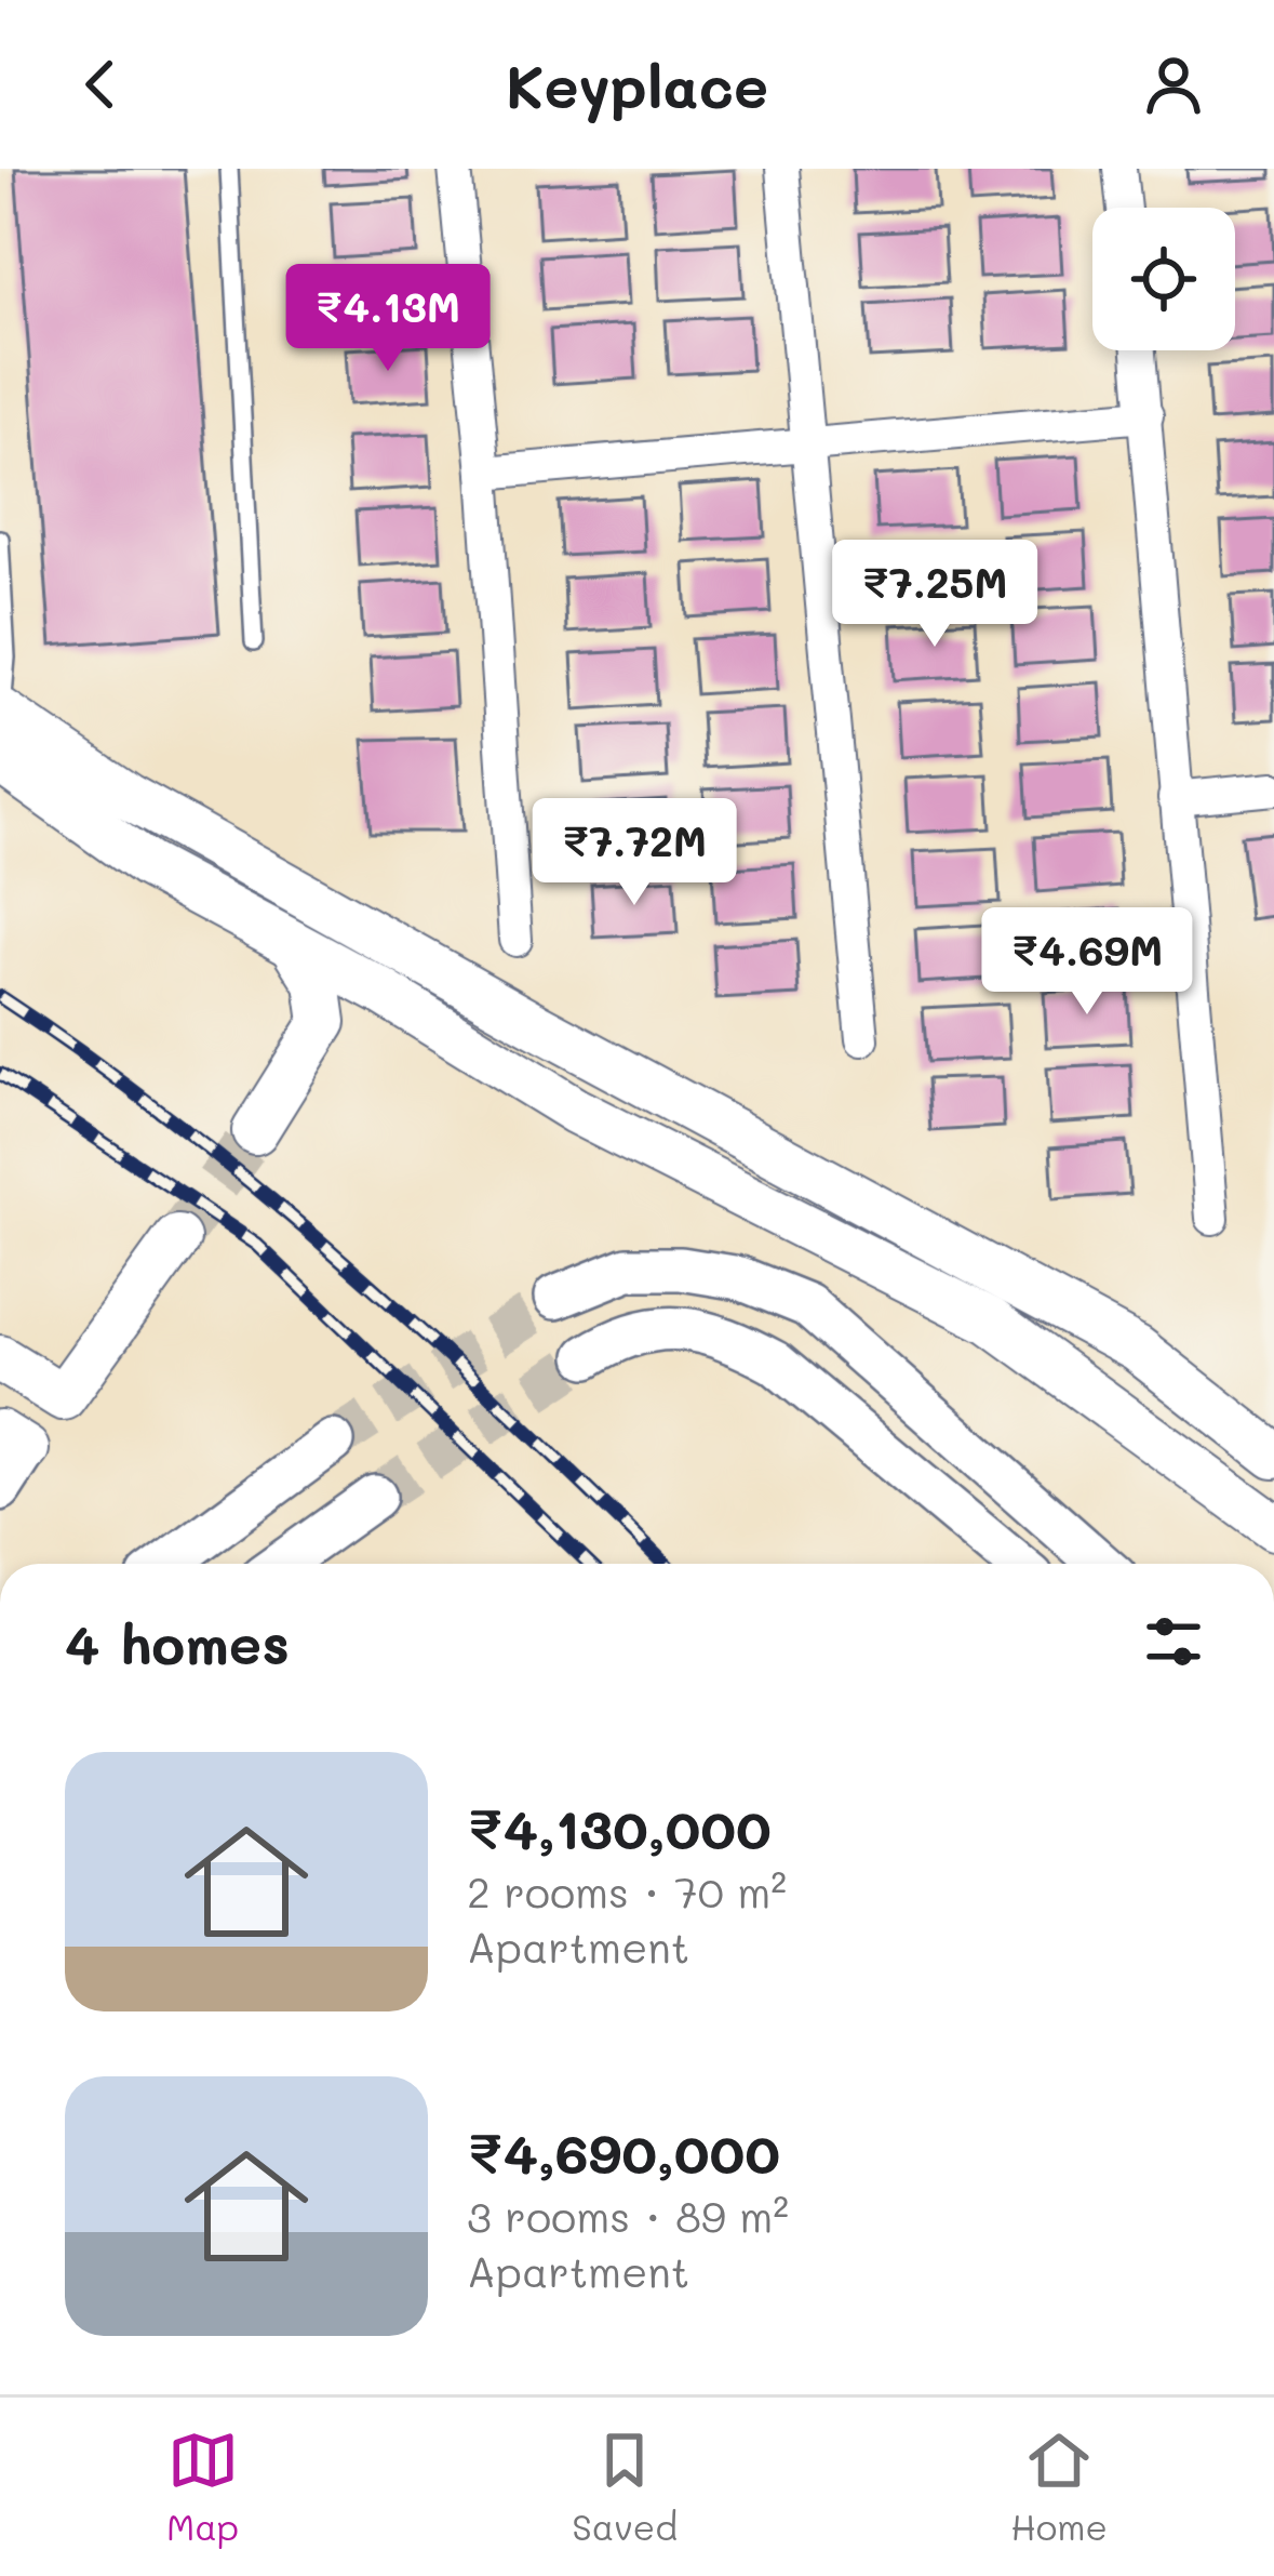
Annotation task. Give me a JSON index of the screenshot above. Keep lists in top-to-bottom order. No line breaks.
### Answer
{"page":{"header":"Keyplace","price":["₹4.13M","₹7.25M","₹7.72M","₹4.69M"],"heading":"4 homes","list":[{"name":"₹4,130,000","note":"2 rooms · 70 m² · Apartment"},{"name":"₹4,690,000","note":"3 rooms · 89 m² · Apartment"}],"tabs":["Map","Saved","Home"]}}
